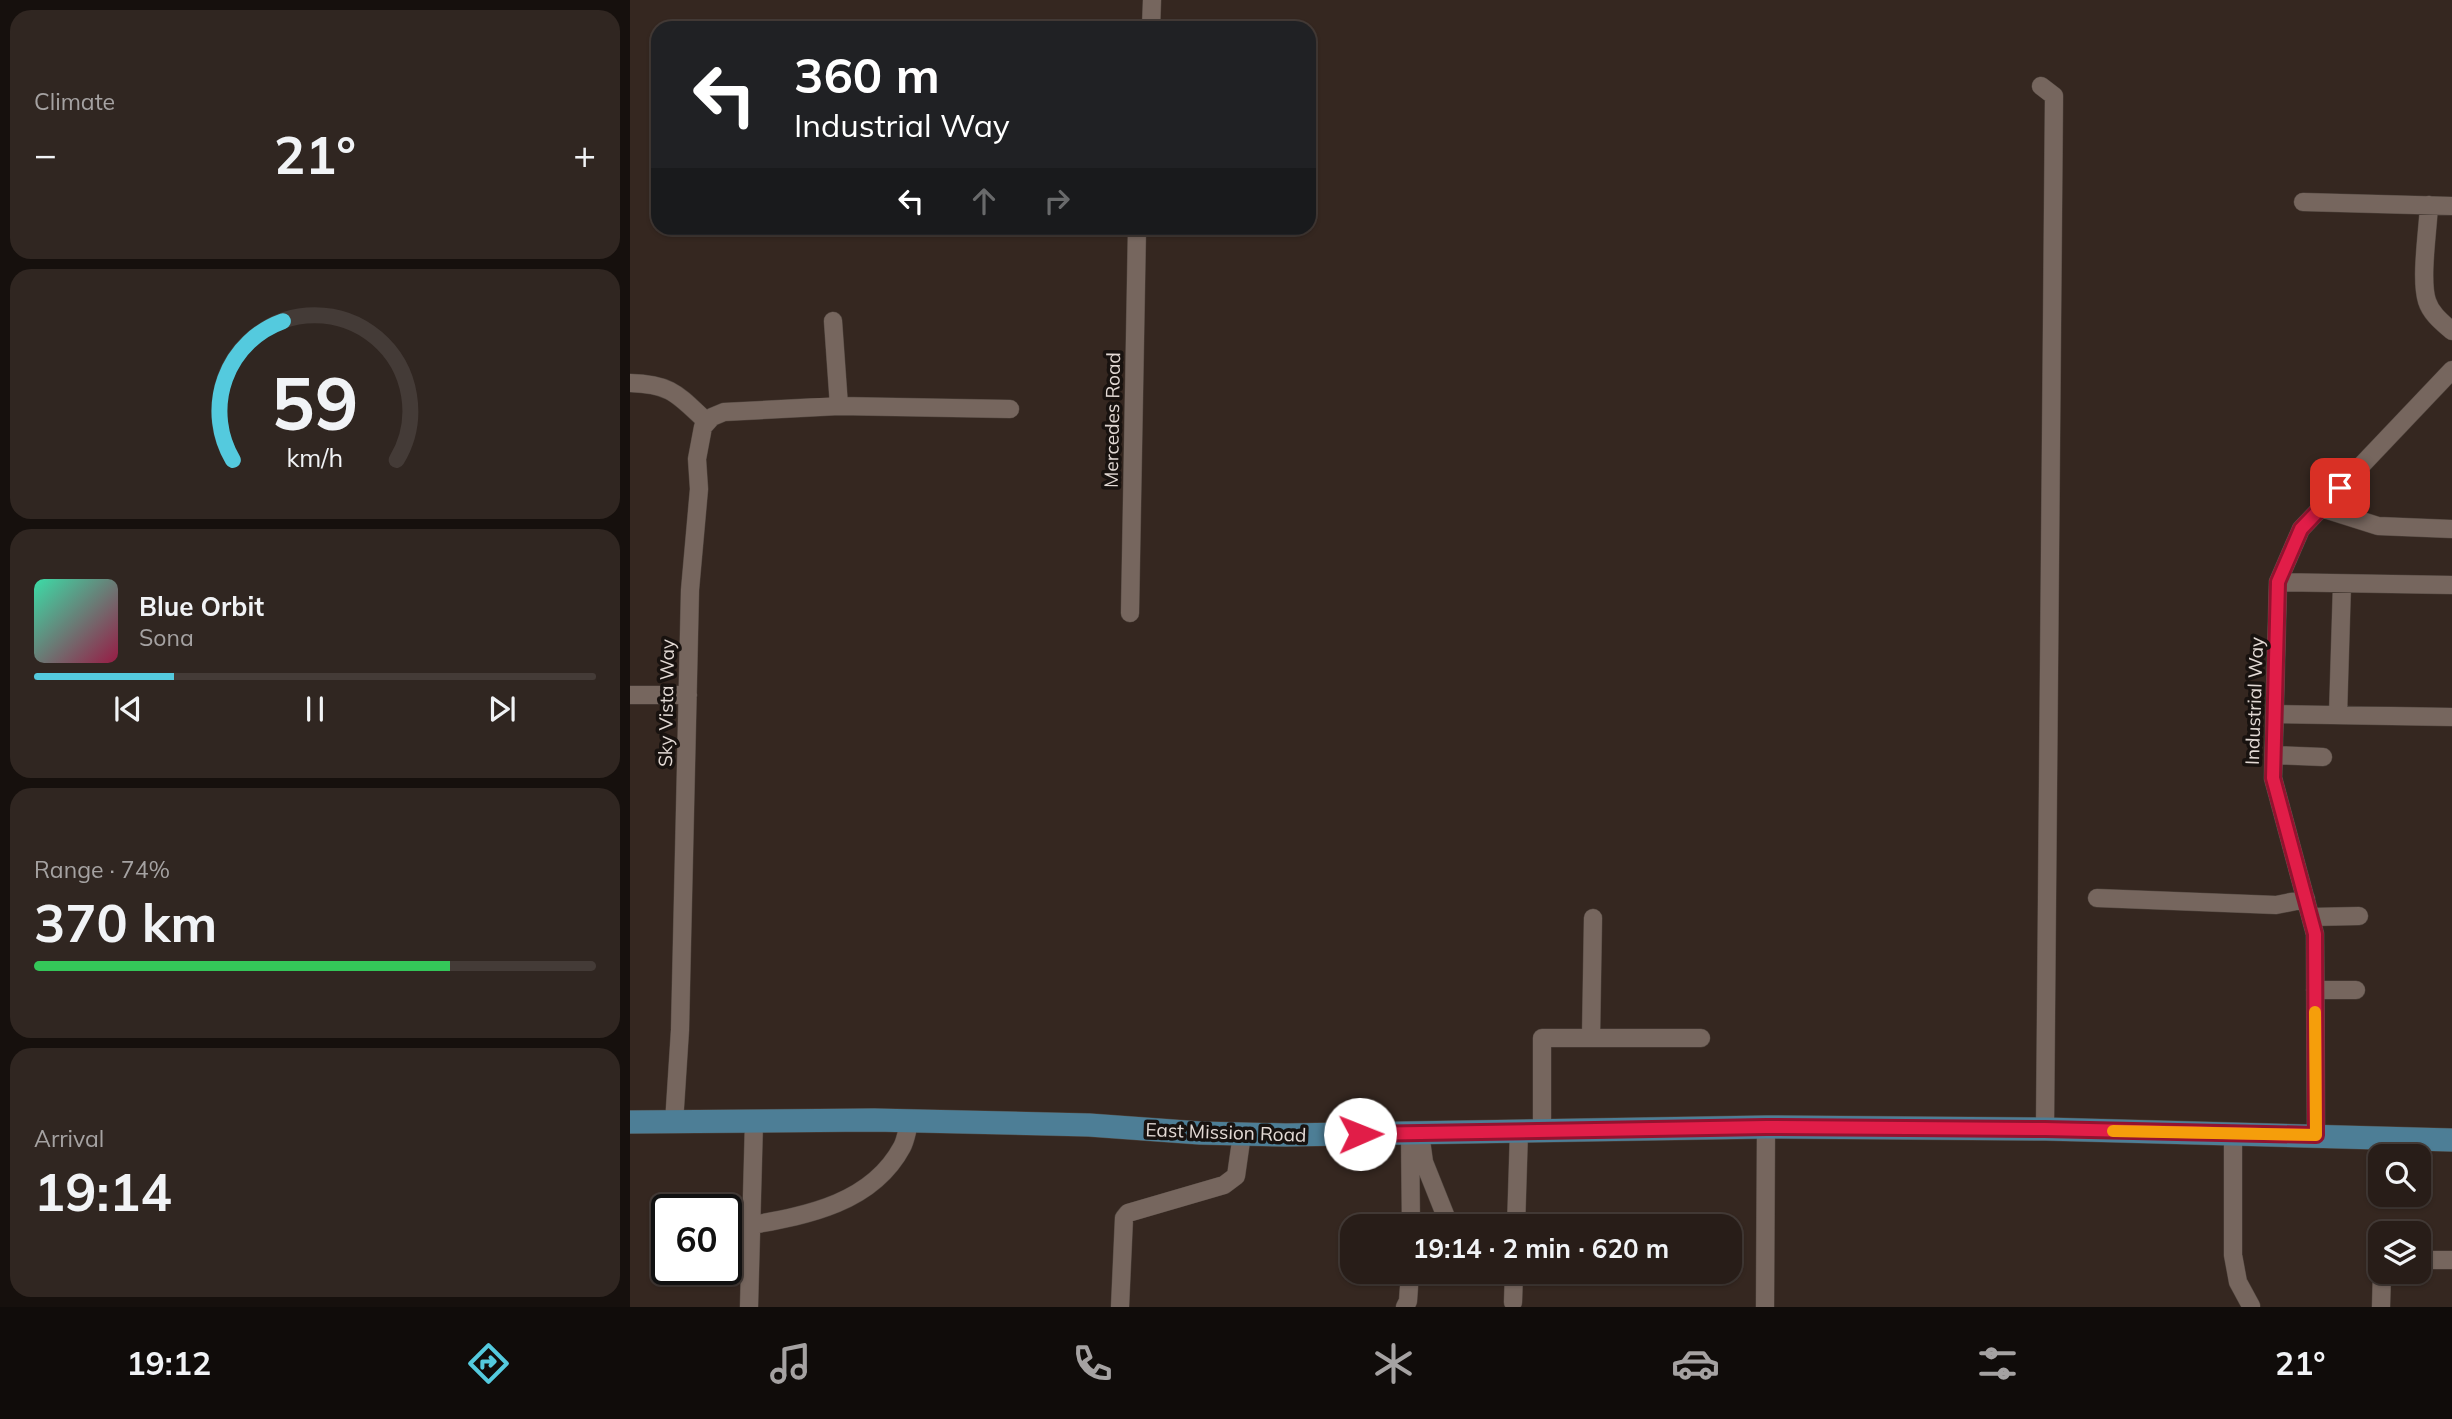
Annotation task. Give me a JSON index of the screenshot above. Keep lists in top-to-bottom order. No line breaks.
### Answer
{"streets":{"main road":["East Mission Road"],"street":["Mercedes Road","Industrial Way","Sky Vista Way"]},"crossings":[["Industrial Way","East Mission Road"],["Sky Vista Way","East Mission Road"]],"page":{"tile":["Climate",["Range · 74%","370 km"],["Arrival","19:14"]],"turn":["360 m","Industrial Way"],"heat":["−","21°","+"],"song":["Blue Orbit","Sona"],"limit":"60","trip":"19:14 · 2 min · 620 m","tabs":["19:12","21°"],"gauge":["59","km/h"]}}
